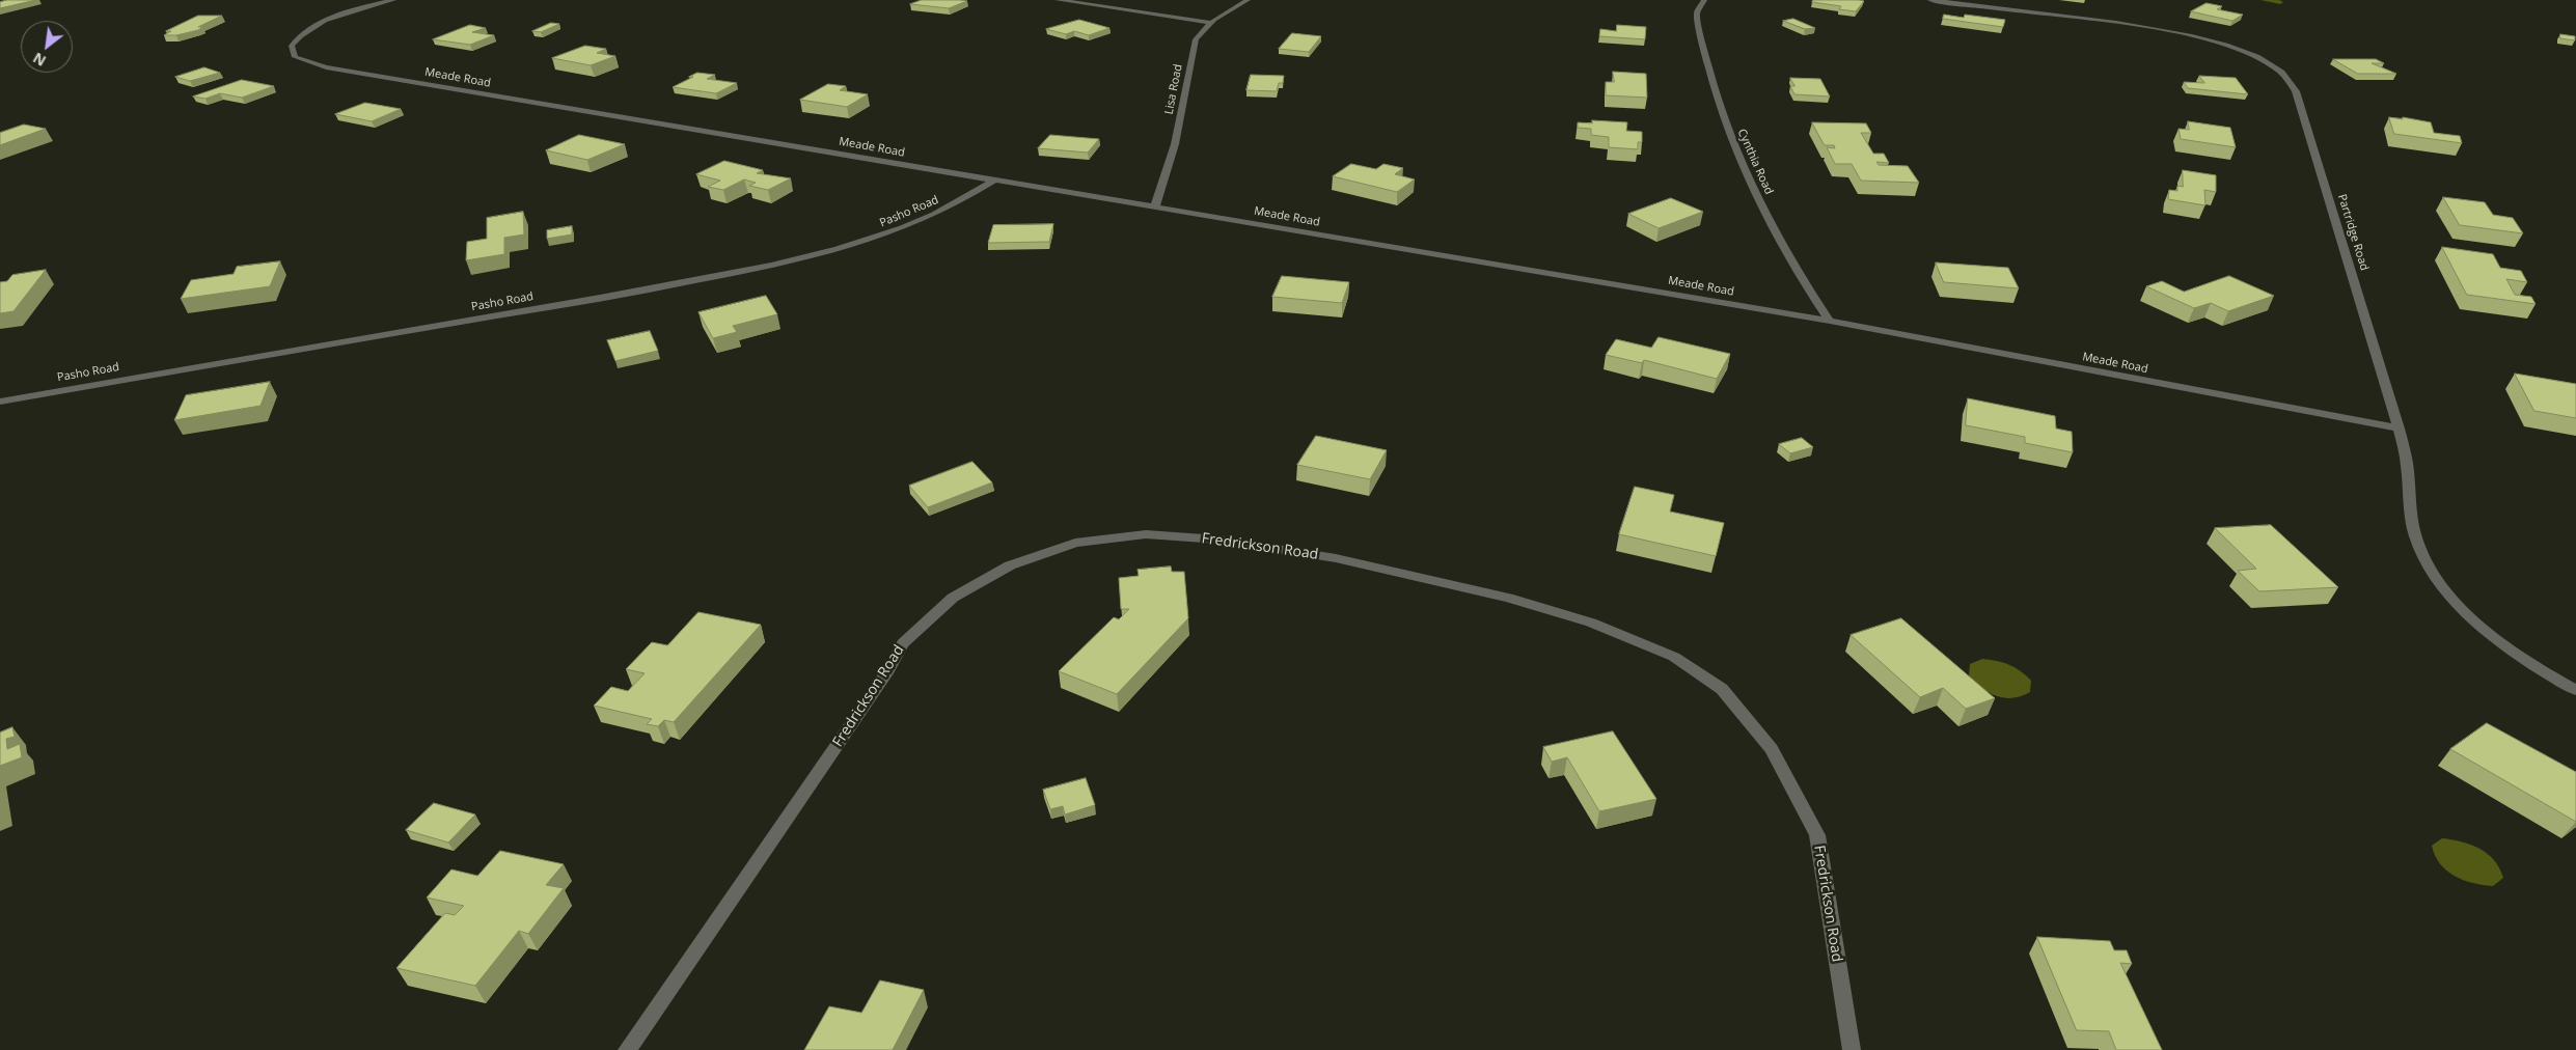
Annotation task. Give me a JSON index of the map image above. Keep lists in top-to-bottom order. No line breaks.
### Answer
{"streets":{"street":["Meade Road","Lisa Road","Cynthia Road","Pasho Road","Partridge Road","Fredrickson Road"]},"crossings":[["Meade Road","Lisa Road"],["Meade Road","Cynthia Road"],["Meade Road","Pasho Road"],["Meade Road","Partridge Road"]],"north":"bottom left"}
